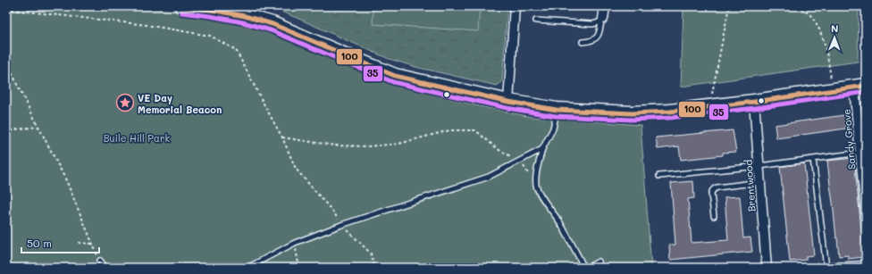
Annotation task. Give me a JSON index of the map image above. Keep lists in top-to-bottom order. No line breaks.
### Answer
{"streets":{"street":["Sandy Grove","Brentwood"]},"parks":["Buile Hill Park"],"places":{"place":["VE Day Memorial Beacon"]},"lines":["transit line 100","transit line 35"],"scale_bar":"50 m","north":"top"}
